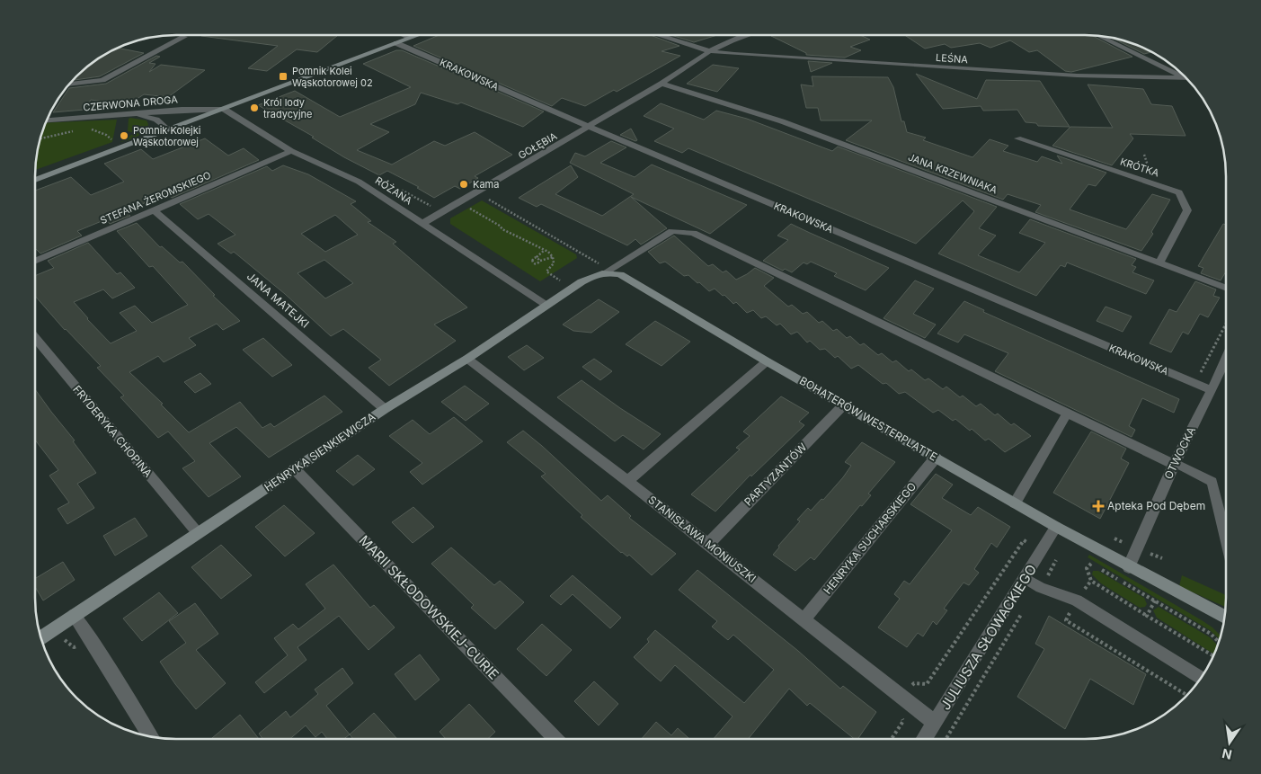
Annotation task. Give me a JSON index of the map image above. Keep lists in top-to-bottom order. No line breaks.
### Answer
{"streets":{"street":["LEŚNA","KRAKOWSKA","CZERWONA DROGA","GOŁĘBIA","KRÓTKA","JANA KRZEWNIAKA","RÓŻANA","STEFANA ŻEROMSKIEGO","JANA MATEJKI","BOHATERÓW WESTERPLATTE","FRYDERYKA CHOPINA","HENRYKA SIENKIEWICZA","OTWOCKA","PARTYZANTÓW","HENRYKA SUCHARSKIEGO","STANISŁAWA MONIUSZKI","MARII SKŁODOWSKIEJ-CURIE","JULIUSZA SŁOWACKIEGO"]},"crossings":[["LEŚNA","GOŁĘBIA"],["KRAKOWSKA","GOŁĘBIA"],["KRAKOWSKA","OTWOCKA"],["CZERWONA DROGA","RÓŻANA"],["GOŁĘBIA","JANA KRZEWNIAKA"],["GOŁĘBIA","RÓŻANA"],["KRÓTKA","JANA KRZEWNIAKA"],["RÓŻANA","STEFANA ŻEROMSKIEGO"],["RÓŻANA","HENRYKA SIENKIEWICZA"],["STEFANA ŻEROMSKIEGO","JANA MATEJKI"],["JANA MATEJKI","HENRYKA SIENKIEWICZA"],["BOHATERÓW WESTERPLATTE","HENRYKA SIENKIEWICZA"],["BOHATERÓW WESTERPLATTE","OTWOCKA"],["BOHATERÓW WESTERPLATTE","PARTYZANTÓW"],["BOHATERÓW WESTERPLATTE","HENRYKA SUCHARSKIEGO"],["BOHATERÓW WESTERPLATTE","JULIUSZA SŁOWACKIEGO"],["FRYDERYKA CHOPINA","HENRYKA SIENKIEWICZA"],["HENRYKA SIENKIEWICZA","STANISŁAWA MONIUSZKI"],["HENRYKA SIENKIEWICZA","MARII SKŁODOWSKIEJ-CURIE"],["PARTYZANTÓW","STANISŁAWA MONIUSZKI"],["HENRYKA SUCHARSKIEGO","STANISŁAWA MONIUSZKI"],["STANISŁAWA MONIUSZKI","JULIUSZA SŁOWACKIEGO"]],"places":{"transit":["Pomnik Kolei Wąskotorowej 02"],"other":["Król lody tradycyjne","Pomnik Kolejki Wąskotorowej","Kama"],"health":["Apteka Pod Dębem"]},"north":"bottom"}
